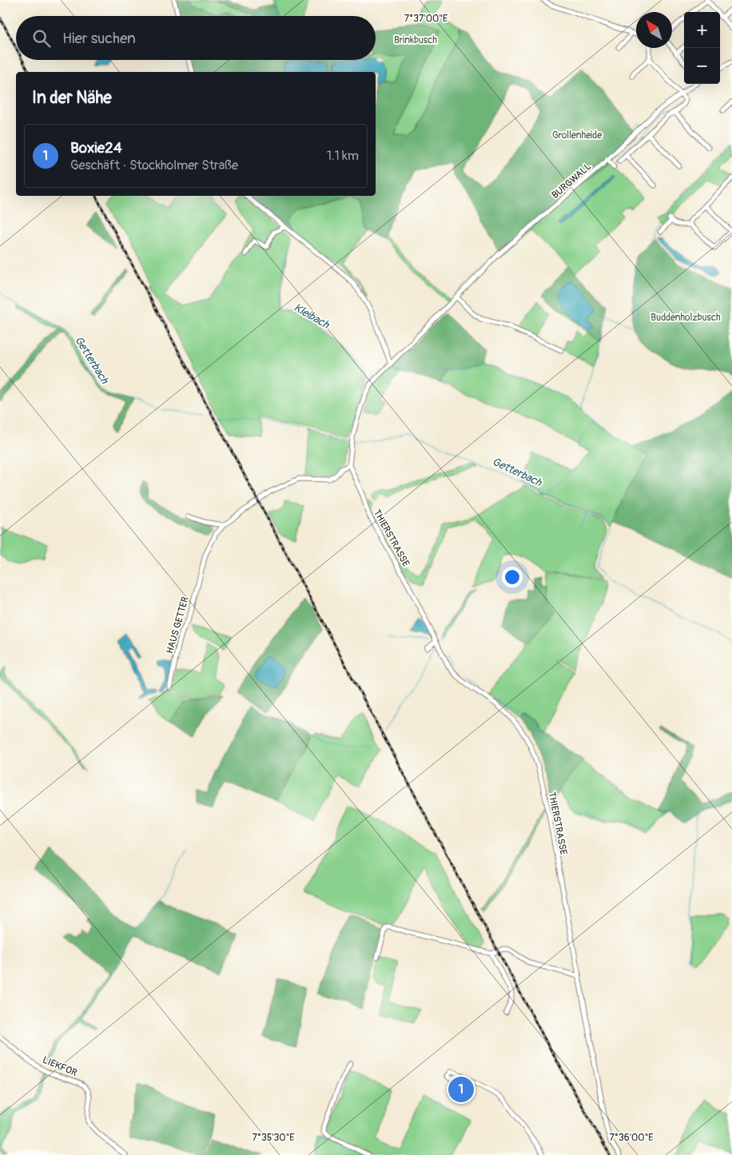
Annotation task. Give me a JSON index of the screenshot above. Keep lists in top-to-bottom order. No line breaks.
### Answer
{"streets":{"street":["BURGWALL","THIERSTRASSE","HAUS GETTER","LIEKFOR"]},"crossings":[["BURGWALL","THIERSTRASSE"],["THIERSTRASSE","HAUS GETTER"]],"water":["Kleibach","Getterbach"],"parks":["Brinkbusch","Grollenheide","Buddenholzbusch"],"north":"top left","page":{"map_buttons":["+","−"],"search":"Hier suchen","heading":"In der Nähe","list":[{"mark":"1","name":"Boxie24","note":"Geschäft · Stockholmer Straße","value":"1.1 km"}],"pins":"1"},"coordinates":["7°37'00\"E","7°35'30\"E","7°36'00\"E"]}
